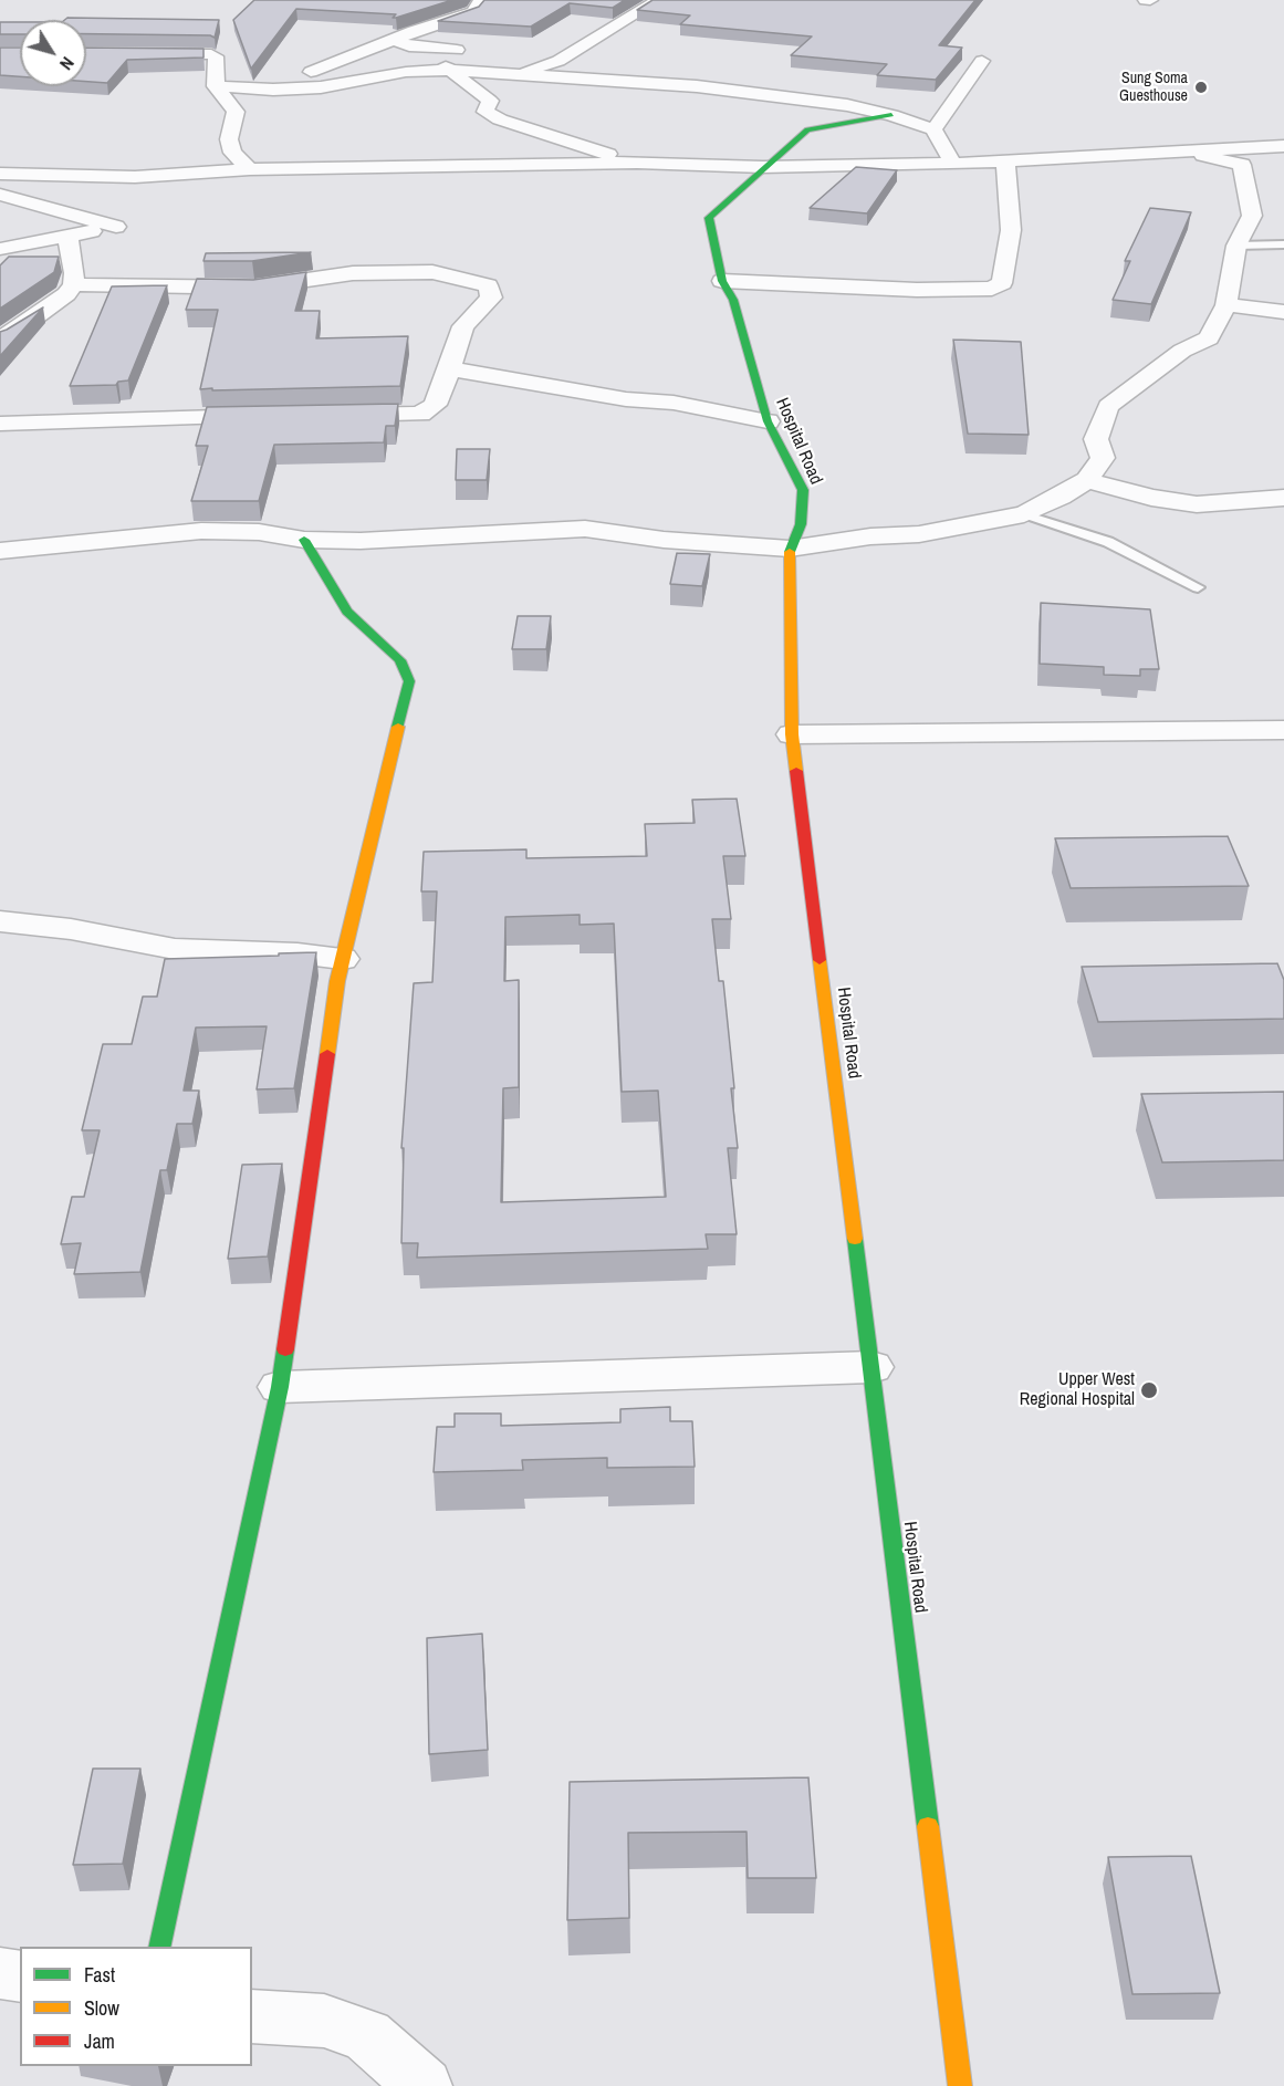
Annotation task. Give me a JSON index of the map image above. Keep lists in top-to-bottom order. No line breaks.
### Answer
{"streets":{"street":["Hospital Road"]},"places":["Sung Soma Guesthouse","Upper West Regional Hospital"],"legend":["Fast","Slow","Jam"],"north":"bottom right"}
